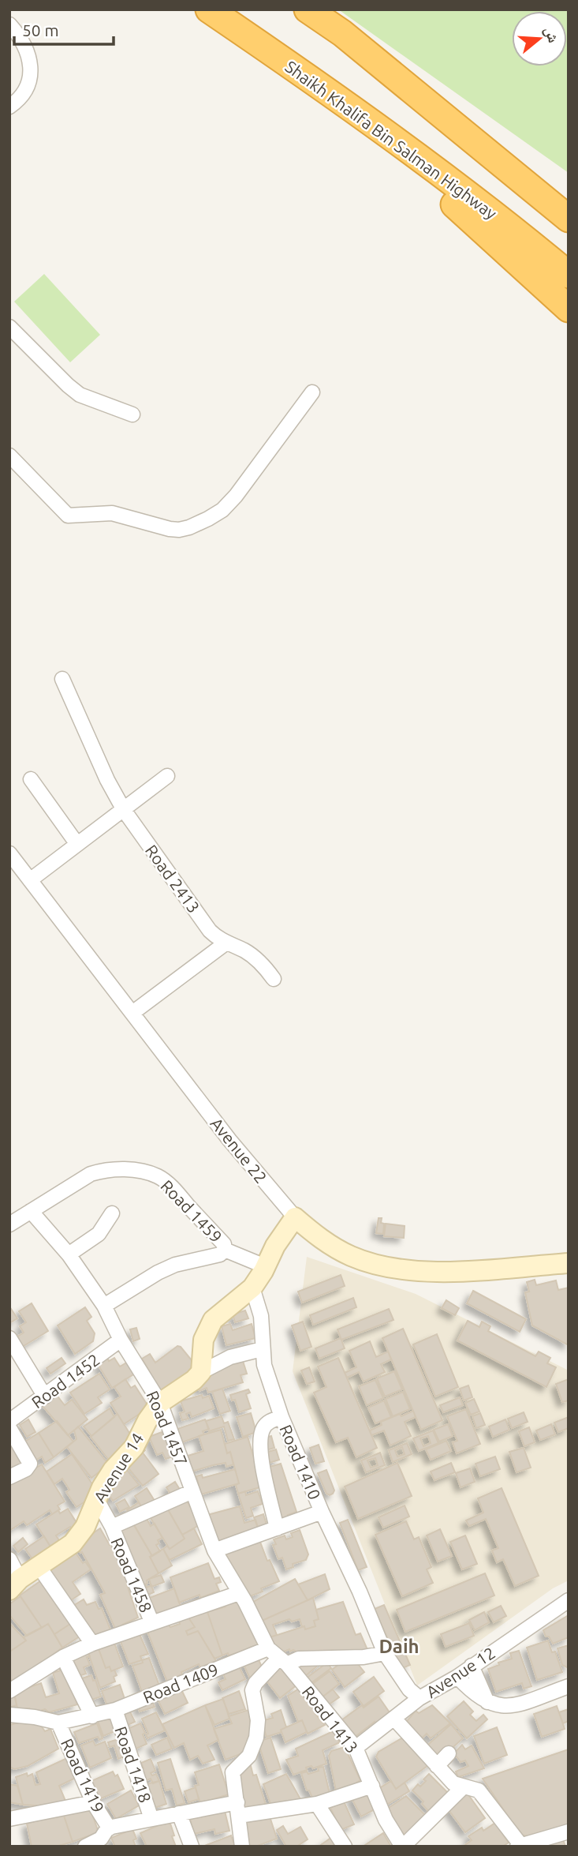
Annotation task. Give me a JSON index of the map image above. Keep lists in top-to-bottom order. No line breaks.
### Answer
{"streets":{"highway":["Shaikh Khalifa Bin Salman Highway"],"street":["Road 2413","Avenue 22","Road 1459","Road 1452","Road 1457","Road 1410","Avenue 14","Road 1458","Avenue 12","Road 1409","Road 1413","Road 1418","Road 1419"]},"crossings":[["Road 1459","Road 1457"],["Road 1452","Road 1457"],["Road 1457","Avenue 14"],["Road 1457","Road 1458"],["Road 1457","Road 1409"],["Road 1457","Road 1413"],["Road 1410","Avenue 12"],["Road 1410","Road 1409"],["Avenue 14","Road 1458"],["Avenue 12","Road 1413"],["Road 1409","Road 1413"],["Road 1409","Road 1418"],["Road 1409","Road 1419"],["Road 1413","Road 1418"],["Road 1418","Road 1419"]],"districts":["Daih"],"scale_bar":"50 m","north":"right"}
